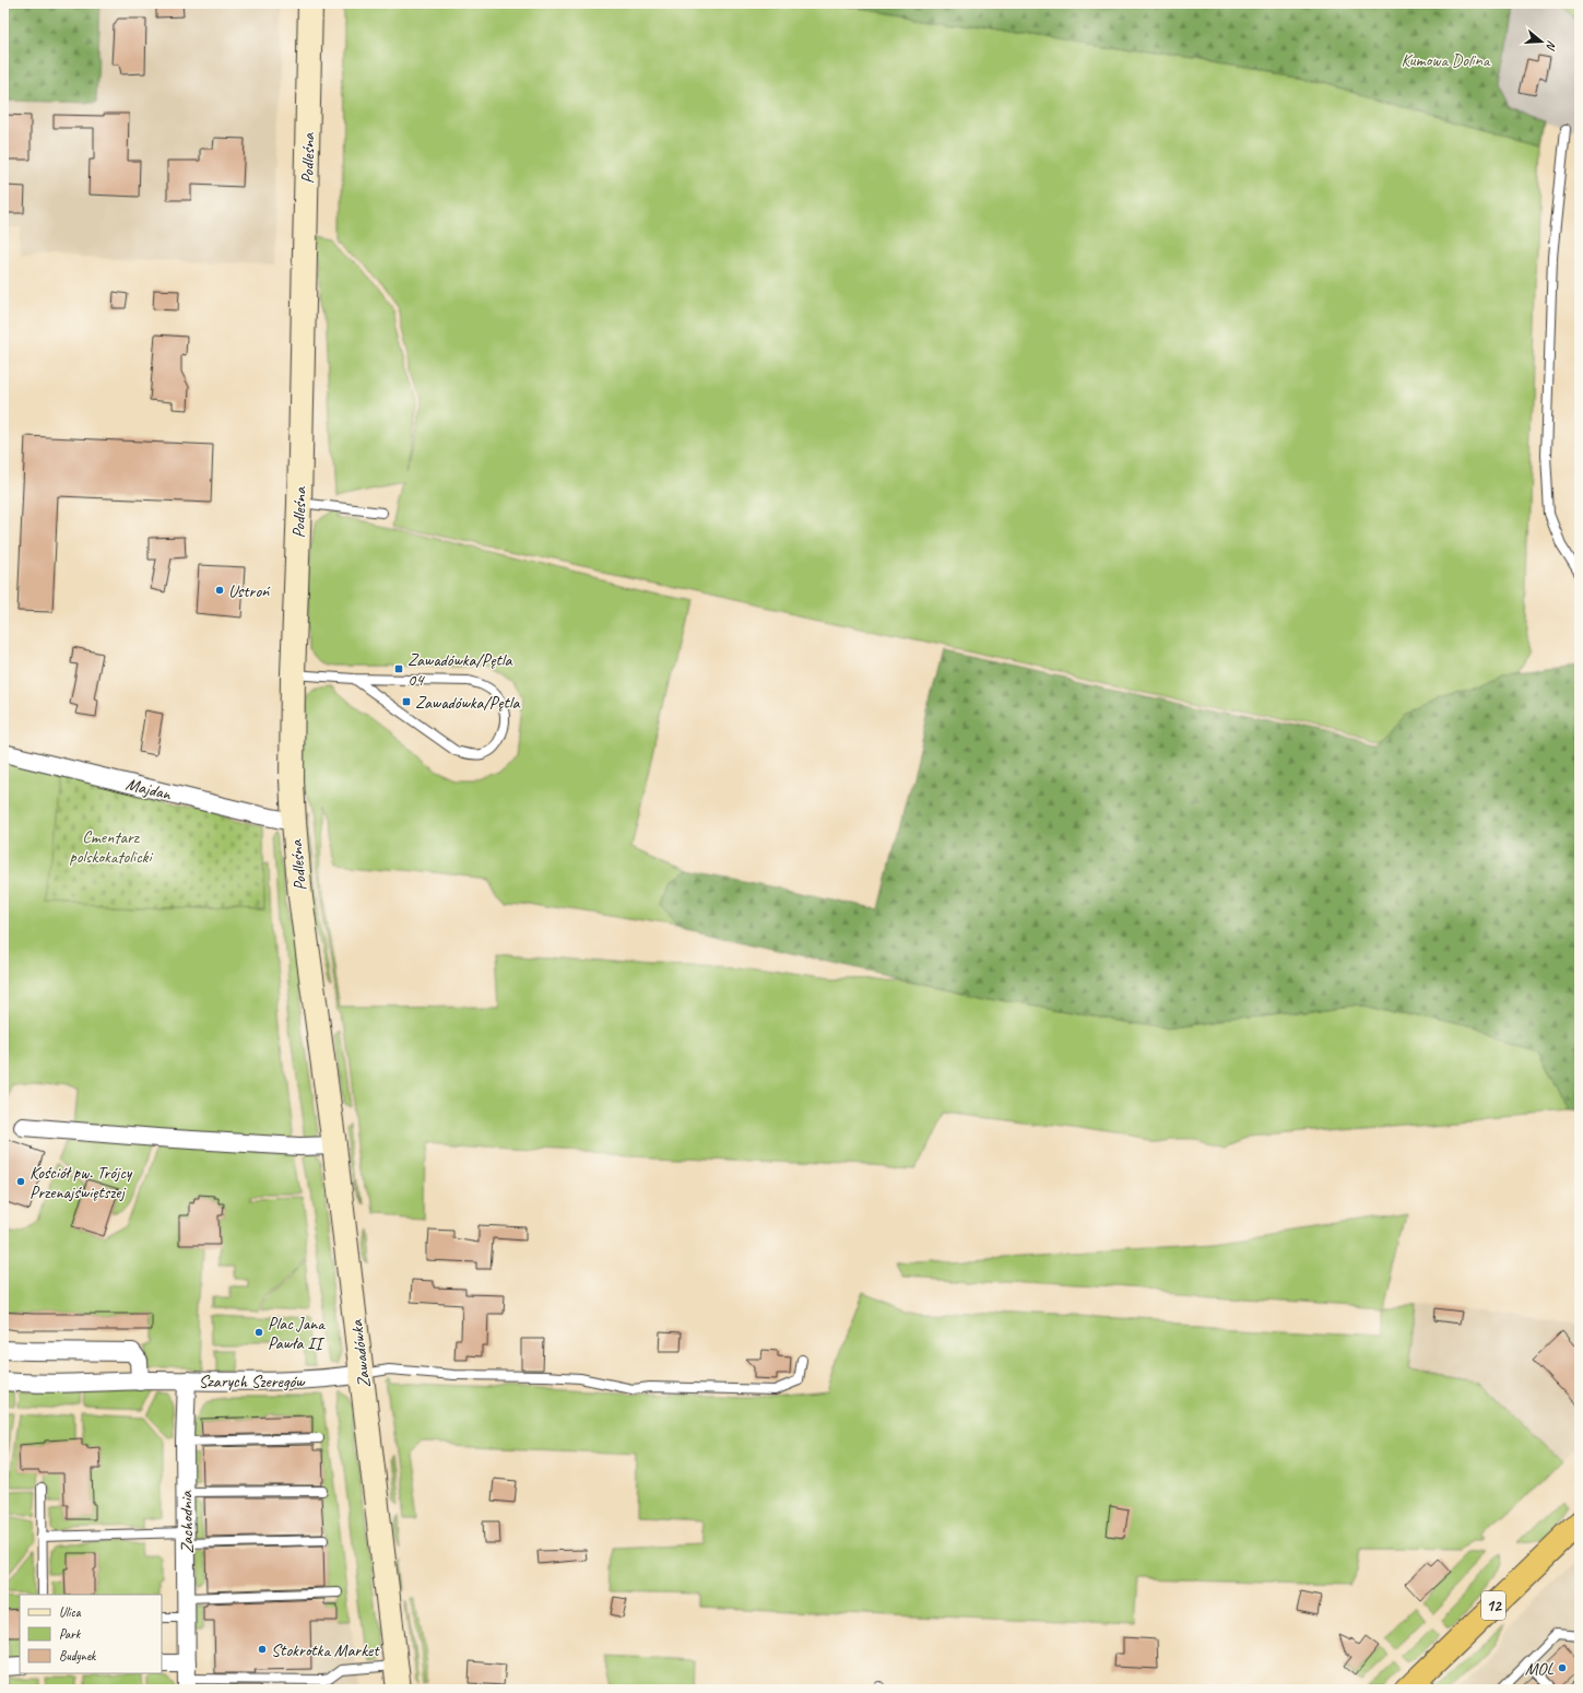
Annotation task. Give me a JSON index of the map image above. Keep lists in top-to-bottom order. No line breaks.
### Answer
{"streets":{"highway":["12"],"main road":["Podleśna","Zawadówka"],"street":["Majdan","Szarych Szeregów","Zachodnia"]},"crossings":[["Podleśna","Majdan"],["Podleśna","Zawadówka"],["Zawadówka","Szarych Szeregów"],["Szarych Szeregów","Zachodnia"]],"parks":["Kumowa Dolina","Cmentarz polskokatolicki"],"places":{"other":["Ustroń","Kościół pw. Trójcy Przenajświętszej","Plac Jana Pawła II","Stokrotka Market","MOL"],"transit":["Zawadówka/Pętla 04","Zawadówka/Pętla"]},"legend":["Ulica","Park","Budynek"],"north":"right"}
